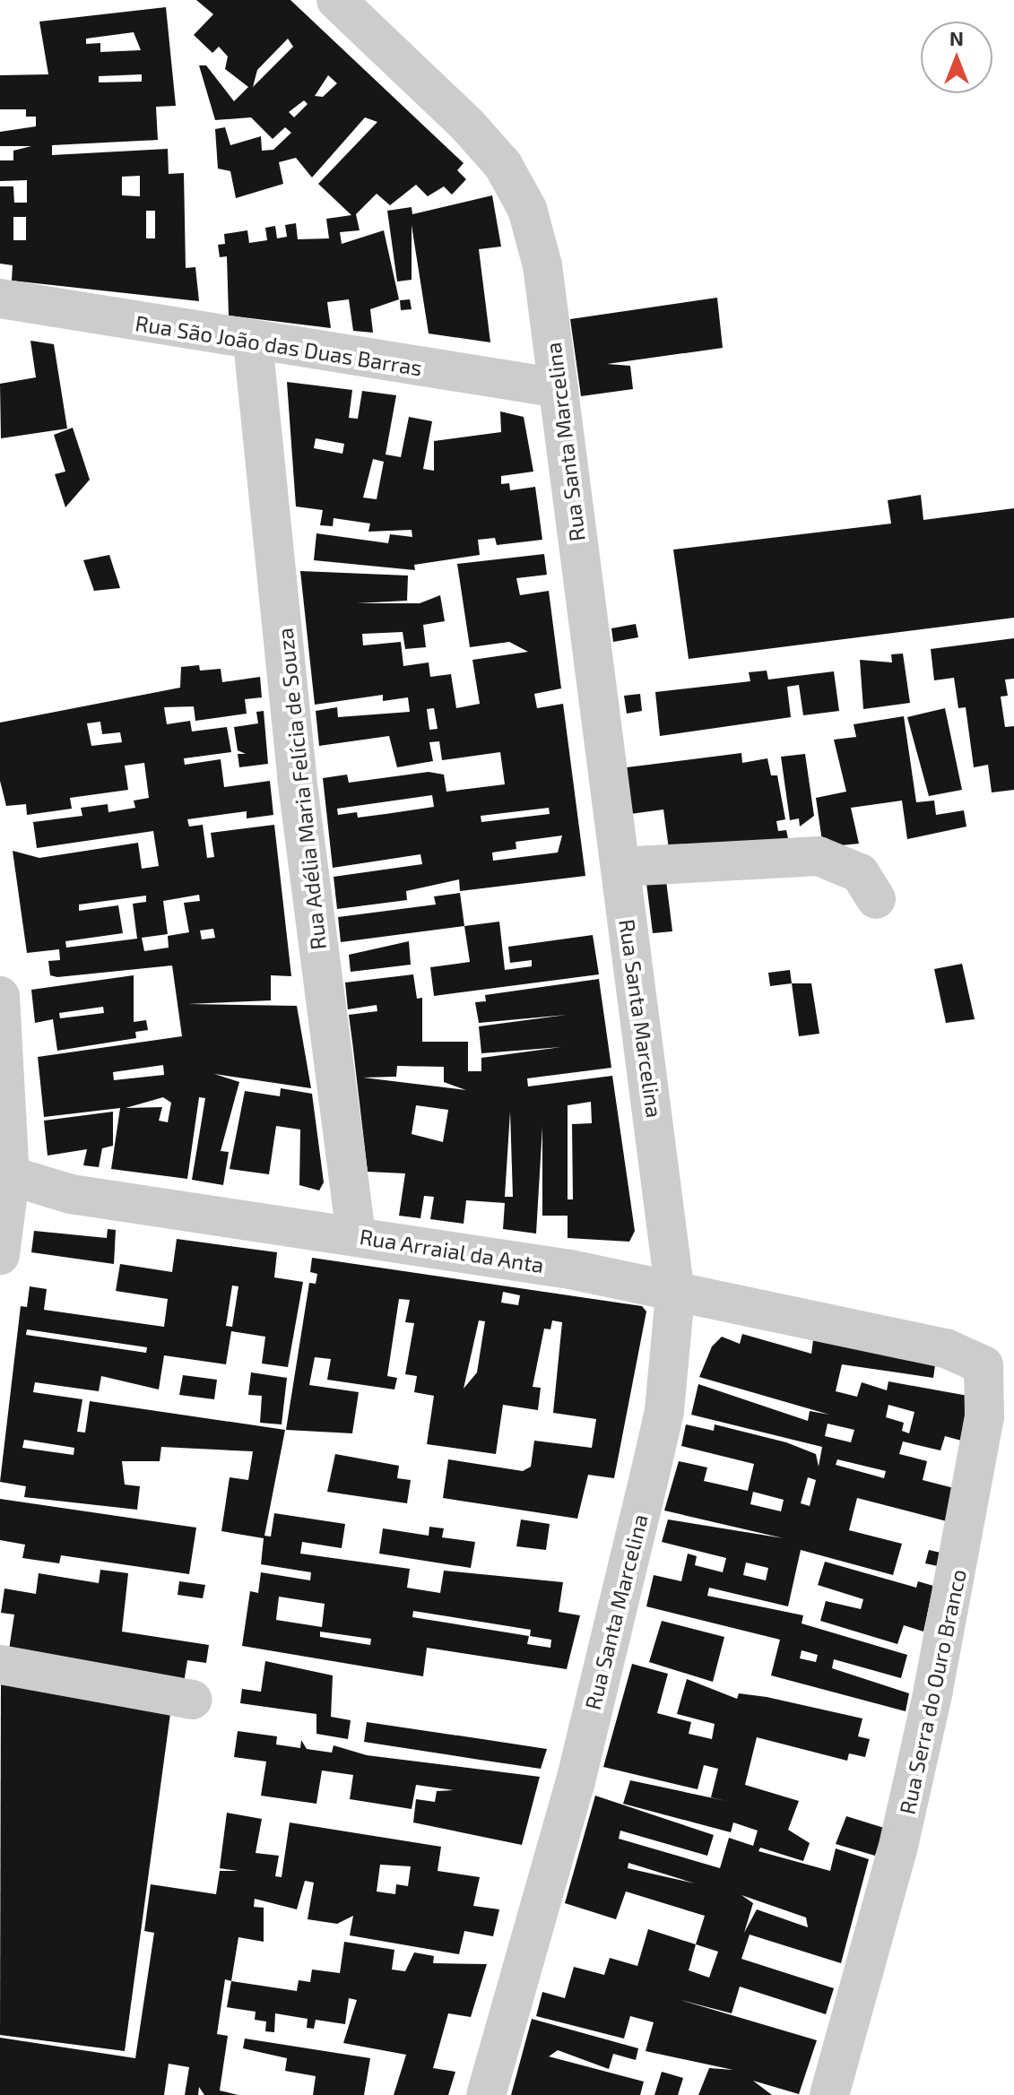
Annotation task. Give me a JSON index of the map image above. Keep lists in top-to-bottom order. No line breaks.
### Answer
{"streets":{"street":["Rua São João das Duas Barras","Rua Santa Marcelina","Rua Adélia Maria Felícia de Souza","Rua Arraial da Anta","Rua Serra do Ouro Branco"]},"crossings":[["Rua São João das Duas Barras","Rua Santa Marcelina"],["Rua São João das Duas Barras","Rua Adélia Maria Felícia de Souza"],["Rua Santa Marcelina","Rua Arraial da Anta"],["Rua Adélia Maria Felícia de Souza","Rua Arraial da Anta"],["Rua Arraial da Anta","Rua Serra do Ouro Branco"]],"north":"top"}
